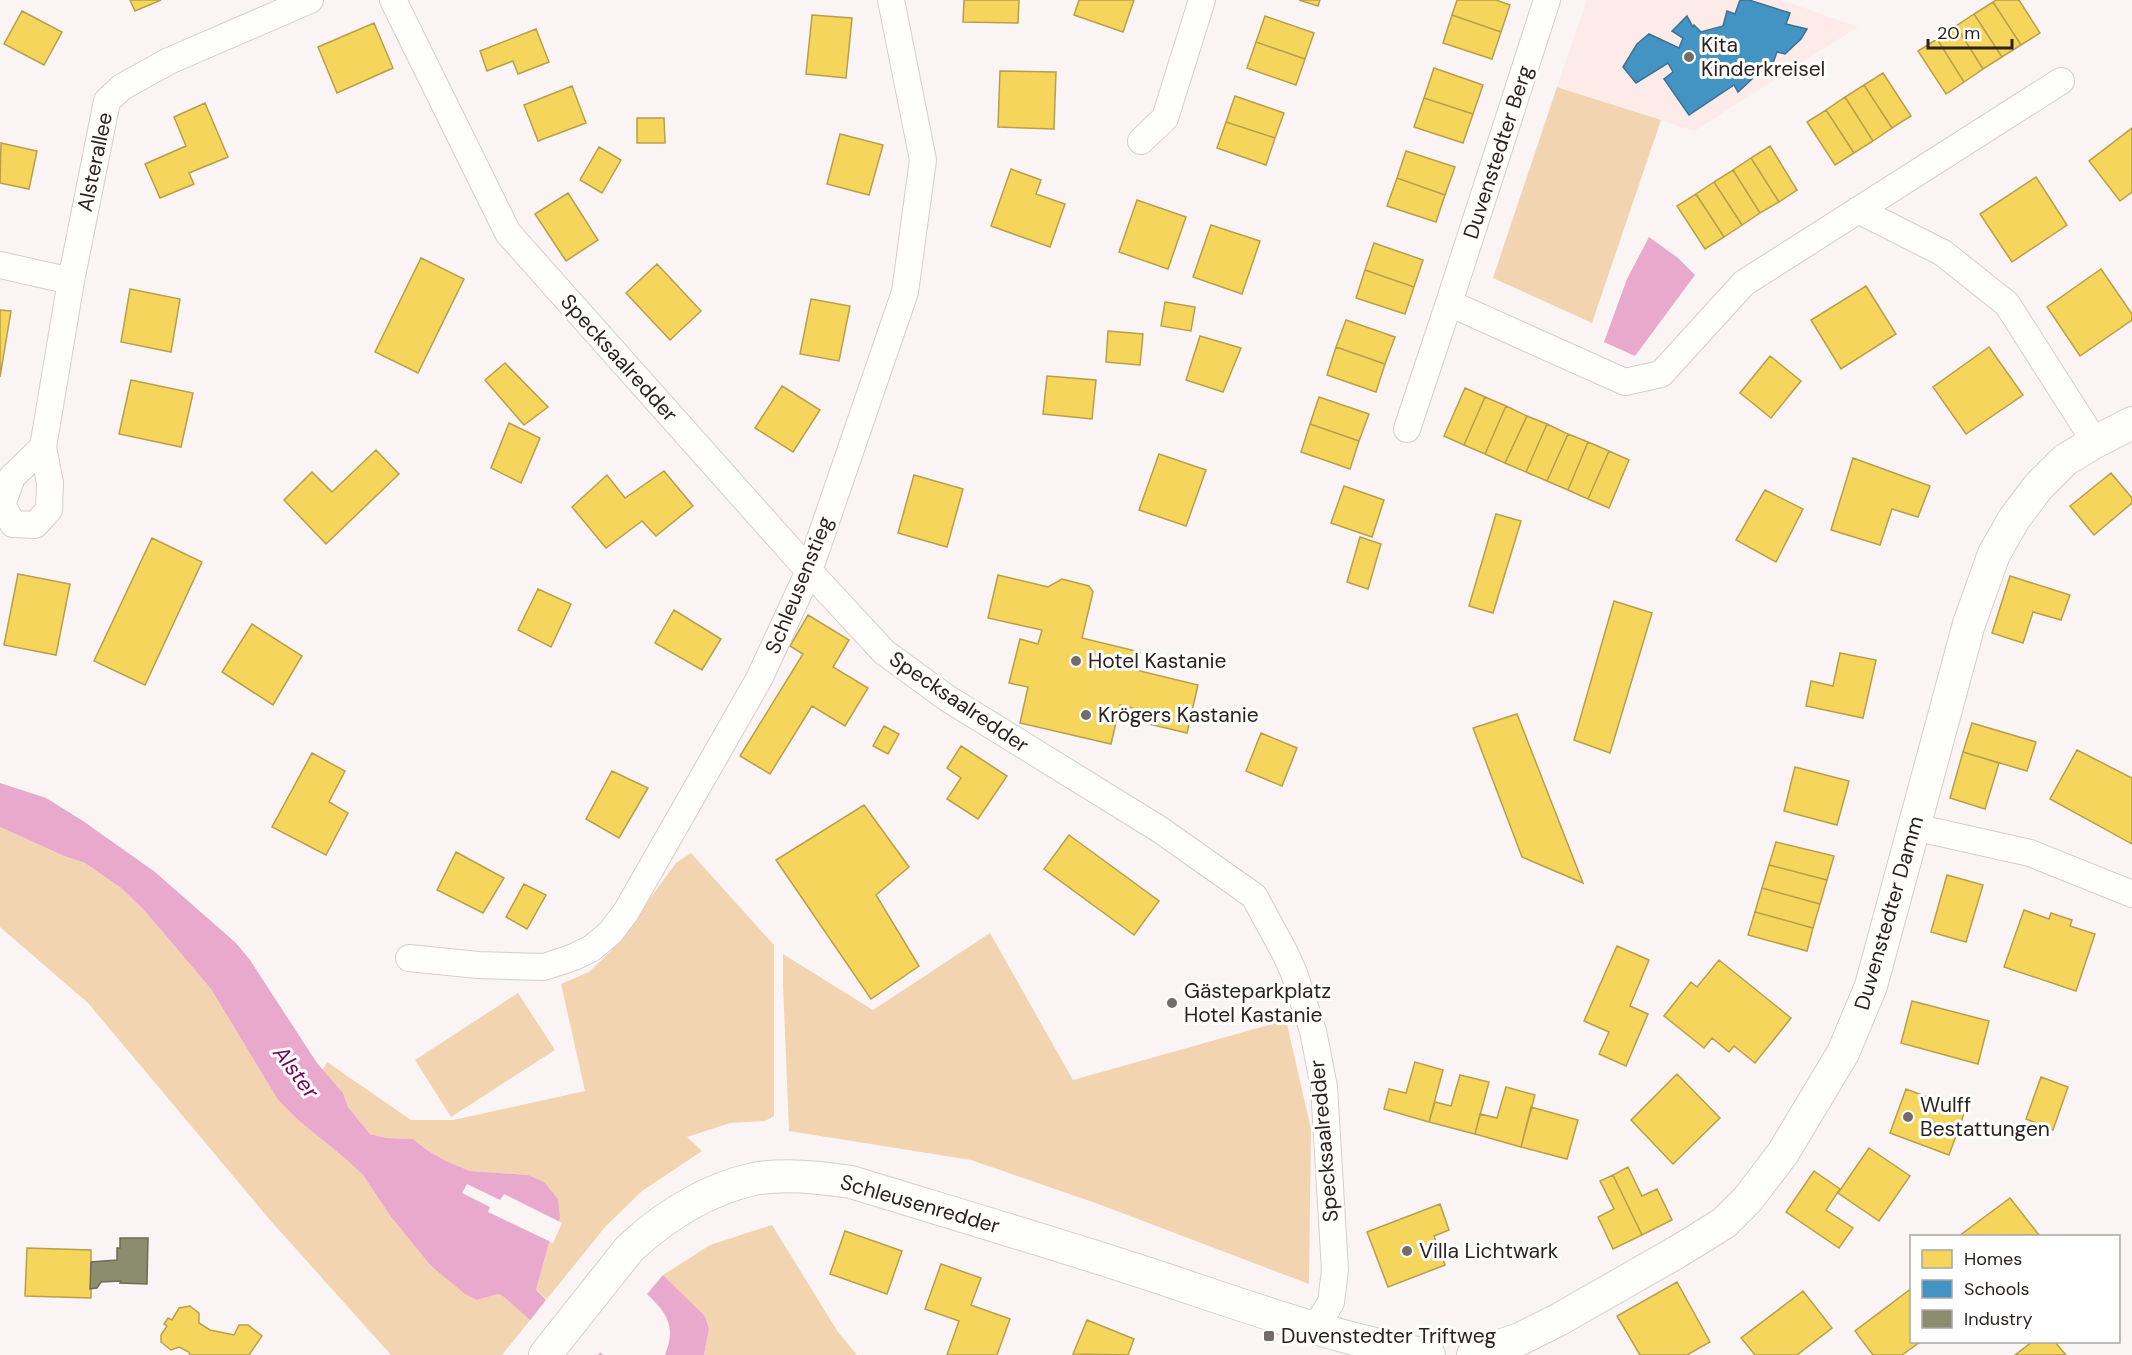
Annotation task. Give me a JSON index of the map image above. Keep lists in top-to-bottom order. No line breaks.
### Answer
{"streets":{"street":["Duvenstedter Berg","Alsterallee","Specksaalredder","Schleusenstieg","Duvenstedter Damm","Schleusenredder"]},"crossings":[["Specksaalredder","Schleusenstieg"],["Specksaalredder","Schleusenredder"]],"water":["Alster"],"places":{"other":["Kita Kinderkreisel","Hotel Kastanie","Krögers Kastanie","Gästeparkplatz Hotel Kastanie","Wulff Bestattungen","Villa Lichtwark"],"transit":["Duvenstedter Triftweg"]},"legend":["Homes","Schools","Industry"],"scale_bar":"20 m"}
